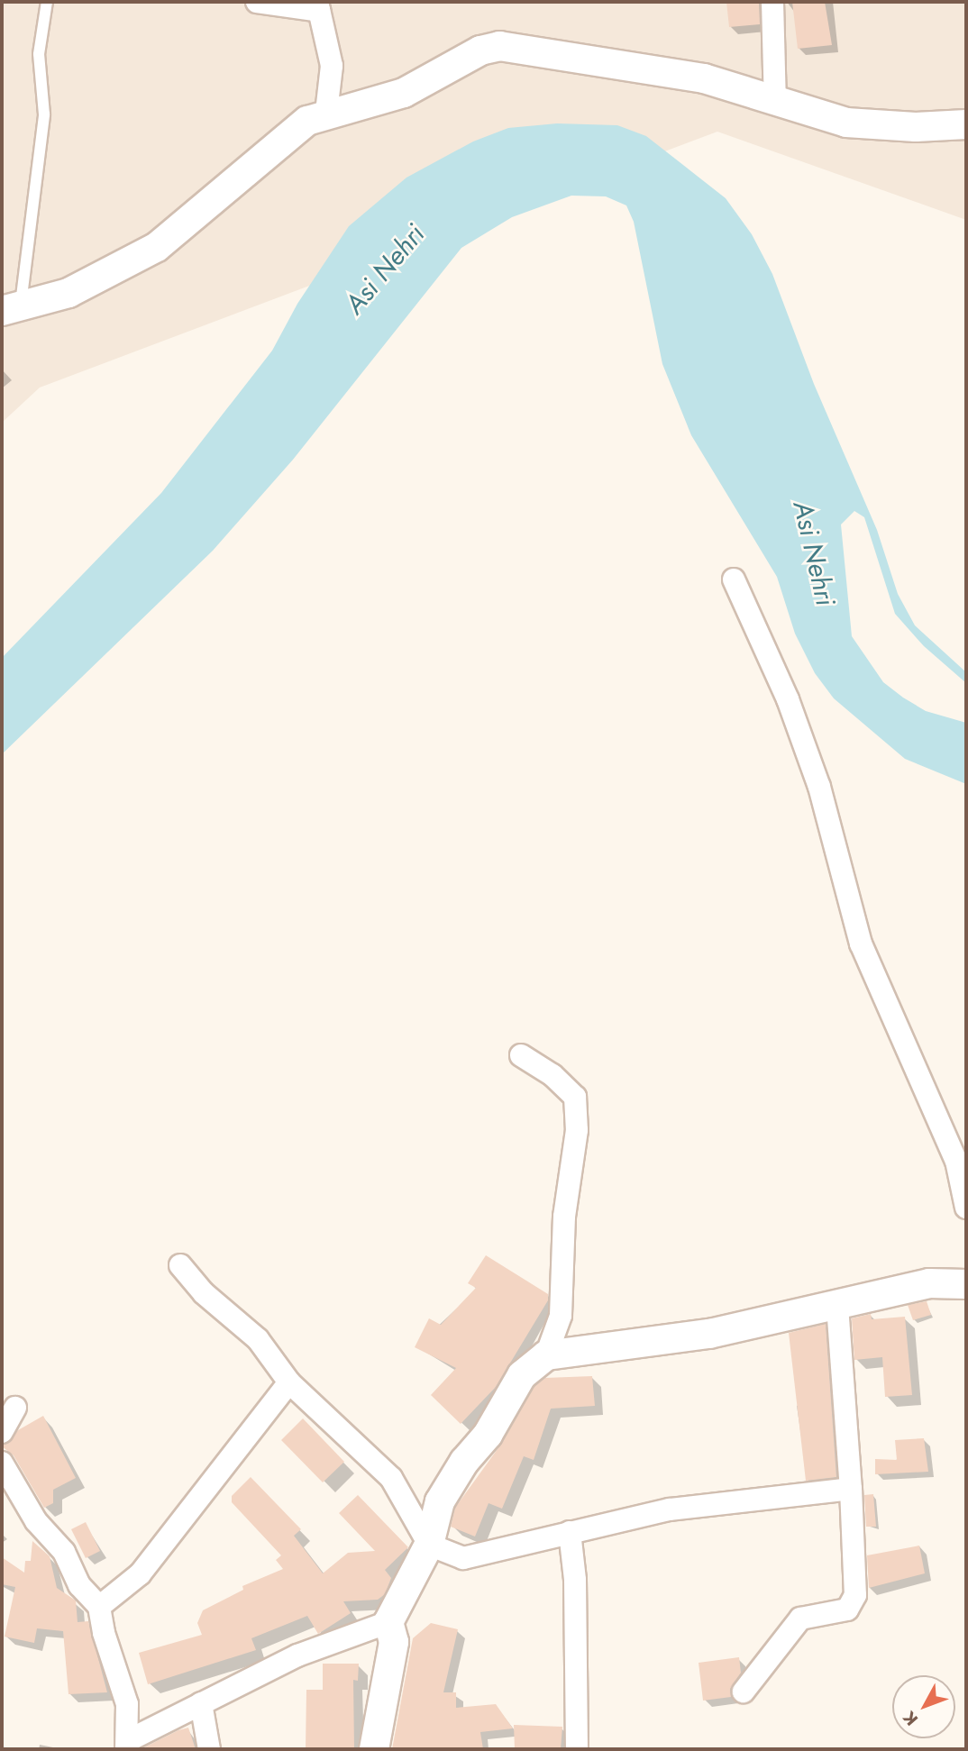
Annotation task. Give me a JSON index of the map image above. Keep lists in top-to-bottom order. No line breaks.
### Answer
{"water":["Asi Nehri"],"north":"bottom left"}
